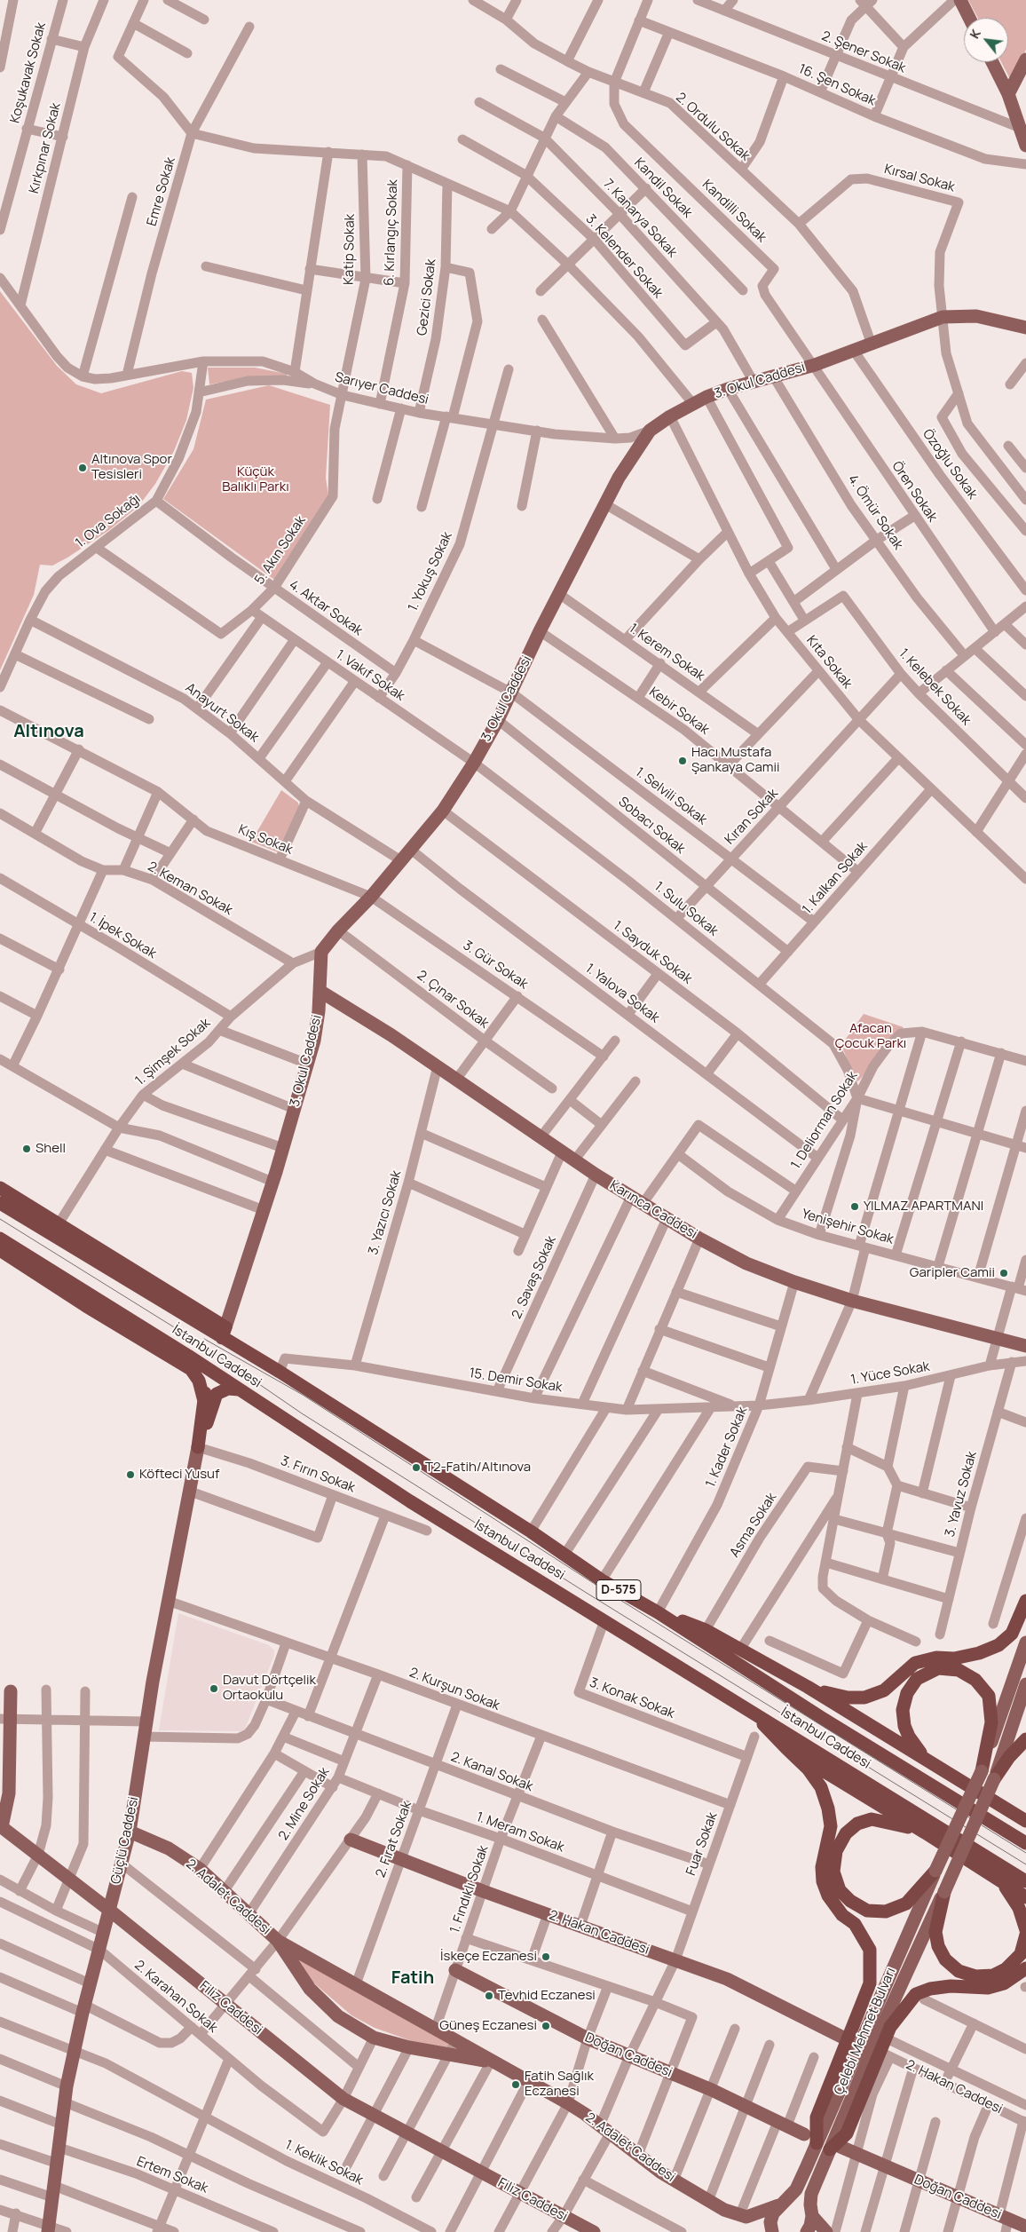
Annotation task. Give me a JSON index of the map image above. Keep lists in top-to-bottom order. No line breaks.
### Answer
{"streets":{"highway":["İstanbul Caddesi","D-575"],"main road":["3. Okul Caddesi","Karınca Caddesi","Güçlü Caddesi","2. Adalet Caddesi","2. Hakan Caddesi","Filiz Caddesi","Çelebi Mehmet Bulvarı","Doğan Caddesi"],"street":["2. Şener Sokak","Koşukavak Sokak","16. Şen Sokak","2. Ordulu Sokak","Kırkpınar Sokak","Kırsal Sokak","Kandil Sokak","Emre Sokak","Kandilli Sokak","7. Kanarya Sokak","6. Kırlangıç Sokak","Katip Sokak","3. Kelender Sokak","Gezici Sokak","Sarıyer Caddesi","Özoğlu Sokak","Ören Sokak","4. Ömür Sokak","1. Ova Sokağı","5. Akın Sokak","1. Yokuş Sokak","4. Aktar Sokak","1. Kerem Sokak","Kıta Sokak","1. Vakıf Sokak","1. Kelebek Sokak","Kebir Sokak","Anayurt Sokak","1. Selvili Sokak","Kıran Sokak","Sobacı Sokak","Kış Sokak","1. Kalkan Sokak","2. Keman Sokak","1. Sulu Sokak","1. İpek Sokak","1. Sayduk Sokak","3. Gür Sokak","1. Yalova Sokak","2. Çınar Sokak","1. Şimşek Sokak","1. Deliorman Sokak","3. Yazıcı Sokak","Yenişehir Sokak","2. Savaş Sokak","1. Yüce Sokak","15. Demir Sokak","1. Kader Sokak","3. Fırın Sokak","3. Yavuz Sokak","Asma Sokak","2. Kurşun Sokak","3. Konak Sokak","2. Kanal Sokak","2. Mine Sokak","1. Meram Sokak","2. Fırat Sokak","Fuar Sokak","1. Fındıklı Sokak","2. Karahan Sokak","1. Keklik Sokak","Ertem Sokak"]},"crossings":[["2. Ordulu Sokak","Kırsal Sokak"],["2. Ordulu Sokak","Kandilli Sokak"],["2. Ordulu Sokak","3. Okul Caddesi"],["Kırsal Sokak","3. Okul Caddesi"],["Emre Sokak","Sarıyer Caddesi"],["Kandilli Sokak","3. Okul Caddesi"],["Kandilli Sokak","Ören Sokak"],["7. Kanarya Sokak","3. Kelender Sokak"],["7. Kanarya Sokak","3. Okul Caddesi"],["6. Kırlangıç Sokak","Sarıyer Caddesi"],["Katip Sokak","Sarıyer Caddesi"],["Katip Sokak","5. Akın Sokak"],["Gezici Sokak","Sarıyer Caddesi"],["3. Okul Caddesi","Sarıyer Caddesi"],["3. Okul Caddesi","Özoğlu Sokak"],["3. Okul Caddesi","Ören Sokak"],["3. Okul Caddesi","4. Ömür Sokak"],["3. Okul Caddesi","1. Kerem Sokak"],["3. Okul Caddesi","Kıta Sokak"],["3. Okul Caddesi","1. Vakıf Sokak"],["3. Okul Caddesi","Kebir Sokak"],["3. Okul Caddesi","Anayurt Sokak"],["3. Okul Caddesi","1. Selvili Sokak"],["3. Okul Caddesi","Sobacı Sokak"],["3. Okul Caddesi","Kış Sokak"],["3. Okul Caddesi","1. Sulu Sokak"],["3. Okul Caddesi","1. Sayduk Sokak"],["3. Okul Caddesi","3. Gür Sokak"],["3. Okul Caddesi","1. Yalova Sokak"],["3. Okul Caddesi","2. Çınar Sokak"],["3. Okul Caddesi","1. Şimşek Sokak"],["3. Okul Caddesi","Karınca Caddesi"],["3. Okul Caddesi","İstanbul Caddesi"],["Sarıyer Caddesi","1. Ova Sokağı"],["Sarıyer Caddesi","5. Akın Sokak"],["Sarıyer Caddesi","1. Yokuş Sokak"],["1. Ova Sokağı","5. Akın Sokak"],["1. Ova Sokağı","4. Aktar Sokak"],["1. Ova Sokağı","Anayurt Sokak"],["5. Akın Sokak","4. Aktar Sokak"],["5. Akın Sokak","1. Vakıf Sokak"],["1. Yokuş Sokak","4. Aktar Sokak"],["1. Yokuş Sokak","1. Vakıf Sokak"],["1. Yokuş Sokak","1. Selvili Sokak"],["Kıta Sokak","1. Kelebek Sokak"],["Kıta Sokak","Kıran Sokak"],["Kıta Sokak","1. Kalkan Sokak"],["1. Vakıf Sokak","1. Sulu Sokak"],["1. Kelebek Sokak","Kıran Sokak"],["Kebir Sokak","Kıran Sokak"],["Kebir Sokak","1. Kalkan Sokak"],["1. Selvili Sokak","Kıran Sokak"],["1. Selvili Sokak","1. Kalkan Sokak"],["Kıran Sokak","Sobacı Sokak"],["Kıran Sokak","1. Sulu Sokak"],["Sobacı Sokak","1. Kalkan Sokak"],["Kış Sokak","3. Gür Sokak"],["1. Kalkan Sokak","1. Sulu Sokak"],["2. Keman Sokak","1. Şimşek Sokak"],["1. Sulu Sokak","1. Deliorman Sokak"],["1. İpek Sokak","1. Şimşek Sokak"],["1. Sayduk Sokak","1. Deliorman Sokak"],["1. Yalova Sokak","1. Deliorman Sokak"],["1. Deliorman Sokak","Yenişehir Sokak"],["Karınca Caddesi","3. Yazıcı Sokak"],["Karınca Caddesi","2. Savaş Sokak"],["Karınca Caddesi","1. Kader Sokak"],["3. Yazıcı Sokak","15. Demir Sokak"],["2. Savaş Sokak","15. Demir Sokak"],["İstanbul Caddesi","15. Demir Sokak"],["İstanbul Caddesi","1. Kader Sokak"],["İstanbul Caddesi","3. Konak Sokak"],["1. Yüce Sokak","15. Demir Sokak"],["1. Yüce Sokak","1. Kader Sokak"],["1. Yüce Sokak","3. Yavuz Sokak"],["15. Demir Sokak","1. Kader Sokak"],["3. Fırın Sokak","Güçlü Caddesi"],["2. Kurşun Sokak","2. Mine Sokak"],["2. Kurşun Sokak","2. Fırat Sokak"],["2. Kurşun Sokak","Güçlü Caddesi"],["2. Kurşun Sokak","Fuar Sokak"],["2. Kurşun Sokak","1. Fındıklı Sokak"],["3. Konak Sokak","Fuar Sokak"],["2. Kanal Sokak","2. Mine Sokak"],["2. Kanal Sokak","2. Fırat Sokak"],["2. Kanal Sokak","Fuar Sokak"],["2. Kanal Sokak","1. Fındıklı Sokak"],["2. Mine Sokak","1. Meram Sokak"],["2. Mine Sokak","2. Adalet Caddesi"],["1. Meram Sokak","2. Fırat Sokak"],["1. Meram Sokak","Fuar Sokak"],["1. Meram Sokak","1. Fındıklı Sokak"],["2. Fırat Sokak","2. Adalet Caddesi"],["2. Fırat Sokak","2. Hakan Caddesi"],["Güçlü Caddesi","2. Adalet Caddesi"],["Güçlü Caddesi","2. Karahan Sokak"],["Güçlü Caddesi","Filiz Caddesi"],["Güçlü Caddesi","1. Keklik Sokak"],["Güçlü Caddesi","Ertem Sokak"],["Fuar Sokak","2. Adalet Caddesi"],["Fuar Sokak","2. Hakan Caddesi"],["Fuar Sokak","Filiz Caddesi"],["Fuar Sokak","Doğan Caddesi"],["1. Fındıklı Sokak","2. Adalet Caddesi"],["1. Fındıklı Sokak","2. Hakan Caddesi"],["1. Fındıklı Sokak","Doğan Caddesi"],["2. Adalet Caddesi","Çelebi Mehmet Bulvarı"],["2. Hakan Caddesi","Doğan Caddesi"],["2. Karahan Sokak","Filiz Caddesi"],["Çelebi Mehmet Bulvarı","Doğan Caddesi"]],"districts":["Altınova","Fatih"],"parks":["Küçük Balıklı Parkı","Afacan Çocuk Parkı"],"places":["Altınova Spor Tesisleri","Hacı Mustafa Şankaya Camii","Shell","YILMAZ APARTMANI","Garipler Camii","T2-Fatih/Altınova","Köfteci Yusuf","Davut Dörtçelik Ortaokulu","İskeçe Eczanesi","Tevhid Eczanesi","Güneş Eczanesi","Fatih Sağlık Eczanesi"],"north":"top left"}
